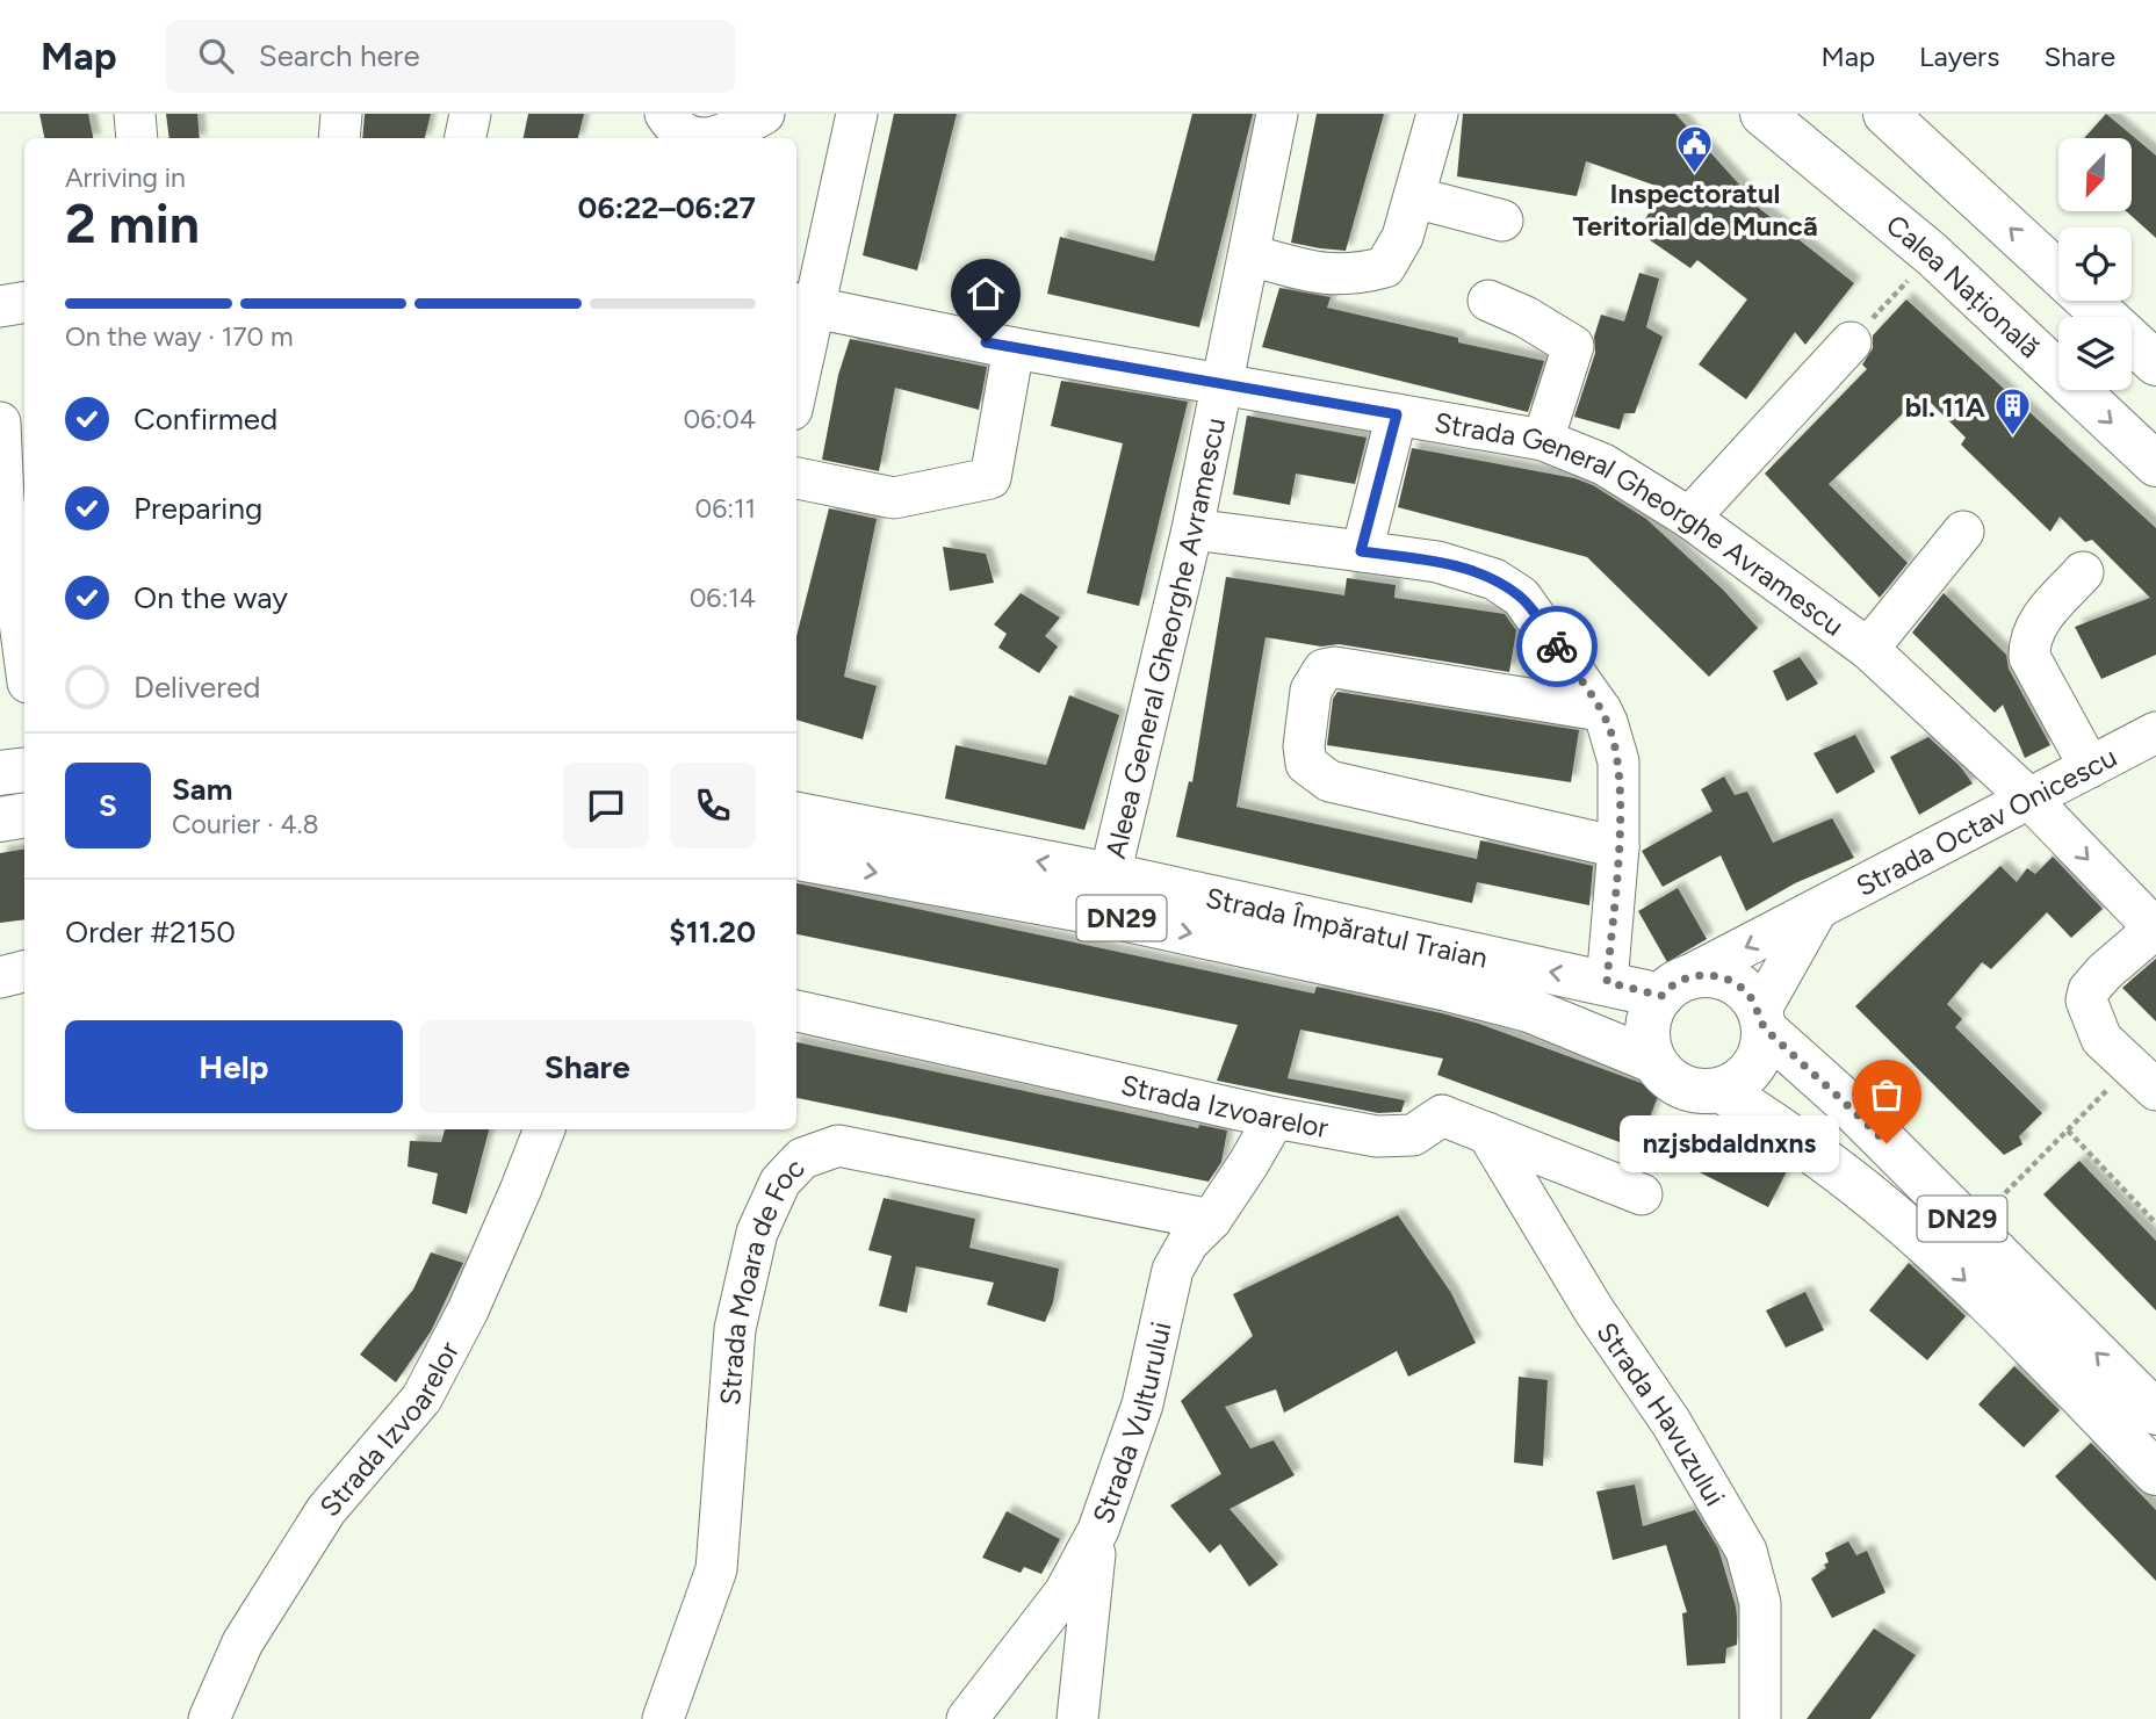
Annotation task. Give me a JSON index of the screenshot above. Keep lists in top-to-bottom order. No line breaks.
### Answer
{"streets":{"main road":["Calea Națională","DN29","Strada Împăratul Traian"],"street":["Strada General Gheorghe Avramescu","Aleea General Gheorghe Avramescu","Strada Octav Onicescu","Strada Izvoarelor","Strada Moara de Foc","Strada Havuzului","Strada Vulturului"]},"crossings":[["Strada General Gheorghe Avramescu","Aleea General Gheorghe Avramescu"],["Strada General Gheorghe Avramescu","Strada Octav Onicescu"],["Aleea General Gheorghe Avramescu","Strada Împăratul Traian"],["Strada Octav Onicescu","DN29"],["Strada Octav Onicescu","Strada Împăratul Traian"],["DN29","Strada Împăratul Traian"],["Strada Izvoarelor","Strada Havuzului"],["Strada Izvoarelor","Strada Vulturului"],["Strada Moara de Foc","Strada Vulturului"]],"places":{"public building":["Inspectoratul Teritorial de Muncã"],"building":["bl. 11A"],"other":["nzjsbdaldnxns"]},"north":"bottom left","page":{"header":"Map","search":"Search here","nav":["Map","Layers","Share"],"heading":["2 min","Arriving in","06:22–06:27"],"panel":["Sam","Courier · 4.8","Order #2150","$11.20"],"bar":"On the way · 170 m","list":[["Confirmed","06:04"],["Preparing","06:11"],["On the way","06:14"],"Delivered"],"round":"S","buttons":["Help","Share"],"bubble":"nzjsbdaldnxns"}}
